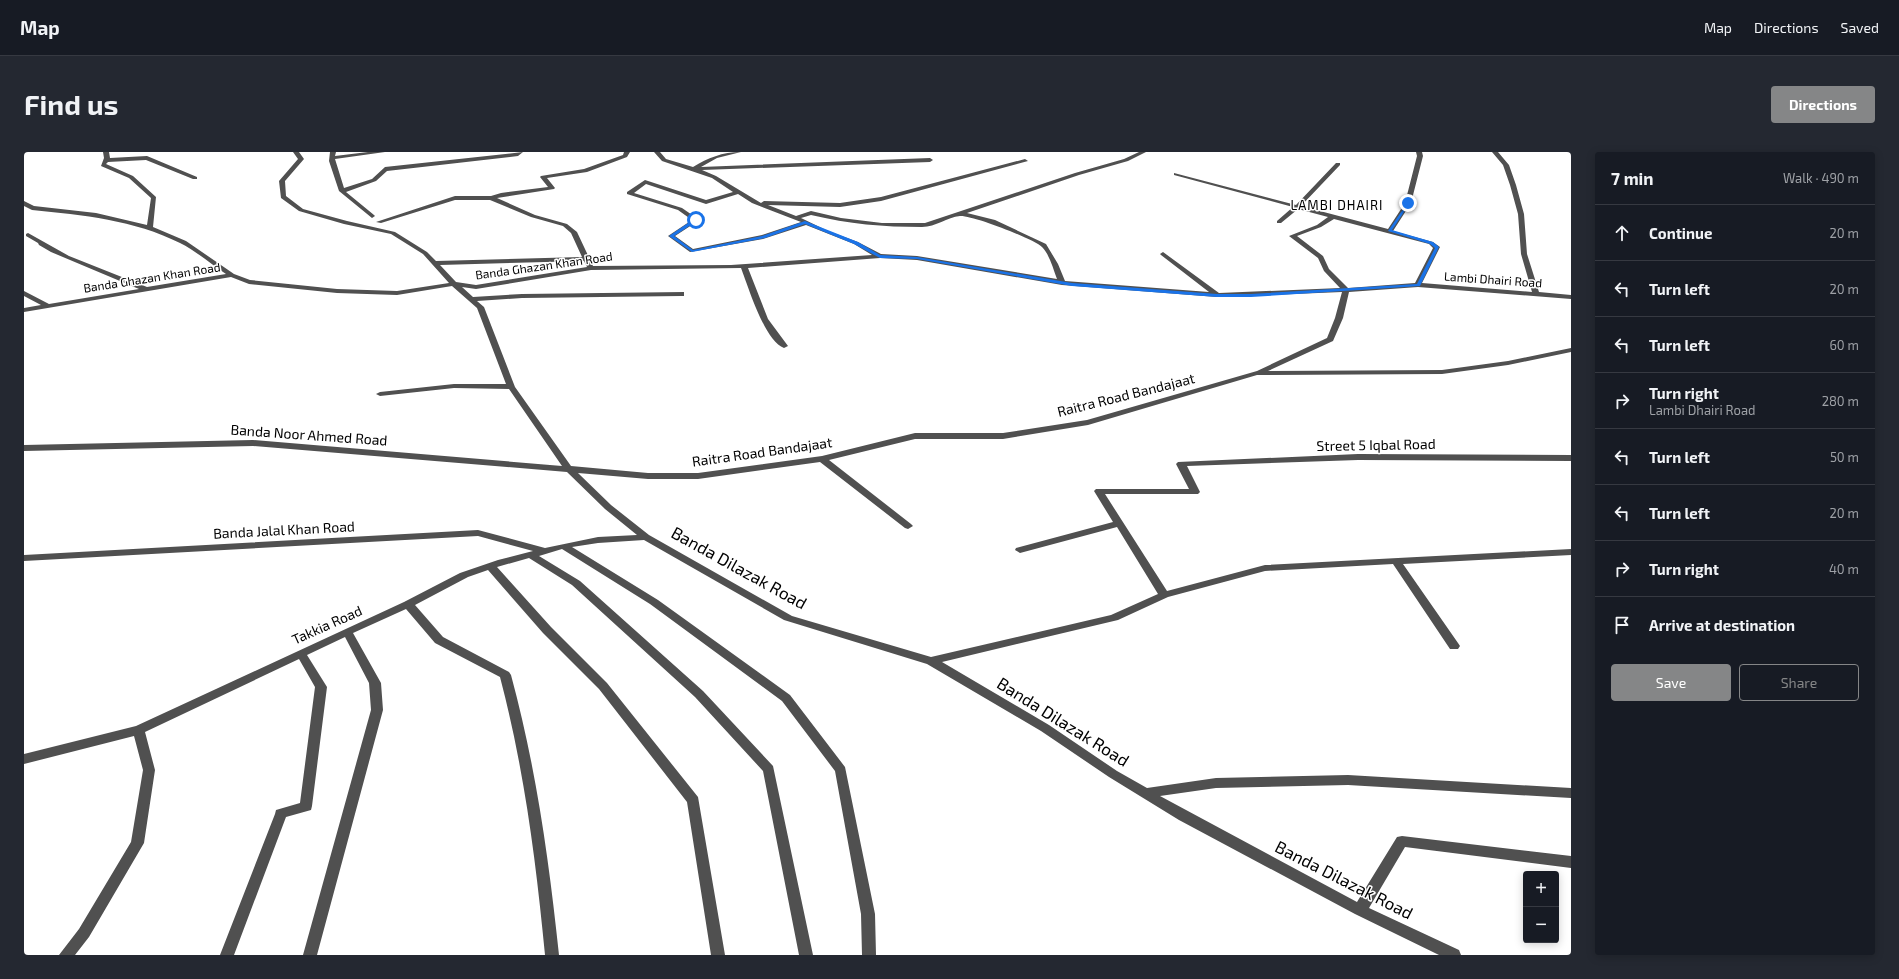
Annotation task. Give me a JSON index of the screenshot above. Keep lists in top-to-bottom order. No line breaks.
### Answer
{"streets":{"street":["Banda Ghazan Khan Road","Lambi Dhairi Road","Raitra Road Bandajaat","Banda Noor Ahmed Road","Street 5 Iqbal Road","Banda Jalal Khan Road","Banda Dilazak Road","Takkia Road"]},"crossings":[["Banda Ghazan Khan Road","Lambi Dhairi Road"],["Raitra Road Bandajaat","Banda Noor Ahmed Road"],["Banda Jalal Khan Road","Takkia Road"],["Banda Dilazak Road","Takkia Road"]],"districts":["LAMBI DHAIRI"],"page":{"header":"Map","nav":["Map","Directions","Saved"],"buttons":["Directions",["Save","Share"]],"title":"Find us","heading":["7 min","Walk · 490 m"],"list":[["Continue","20 m"],["Turn left","20 m"],["Turn left","60 m"],["Turn right","Lambi Dhairi Road","280 m"],["Turn left","50 m"],["Turn left","20 m"],["Turn right","40 m"],"Arrive at destination"],"map_buttons":["+","−"]}}
